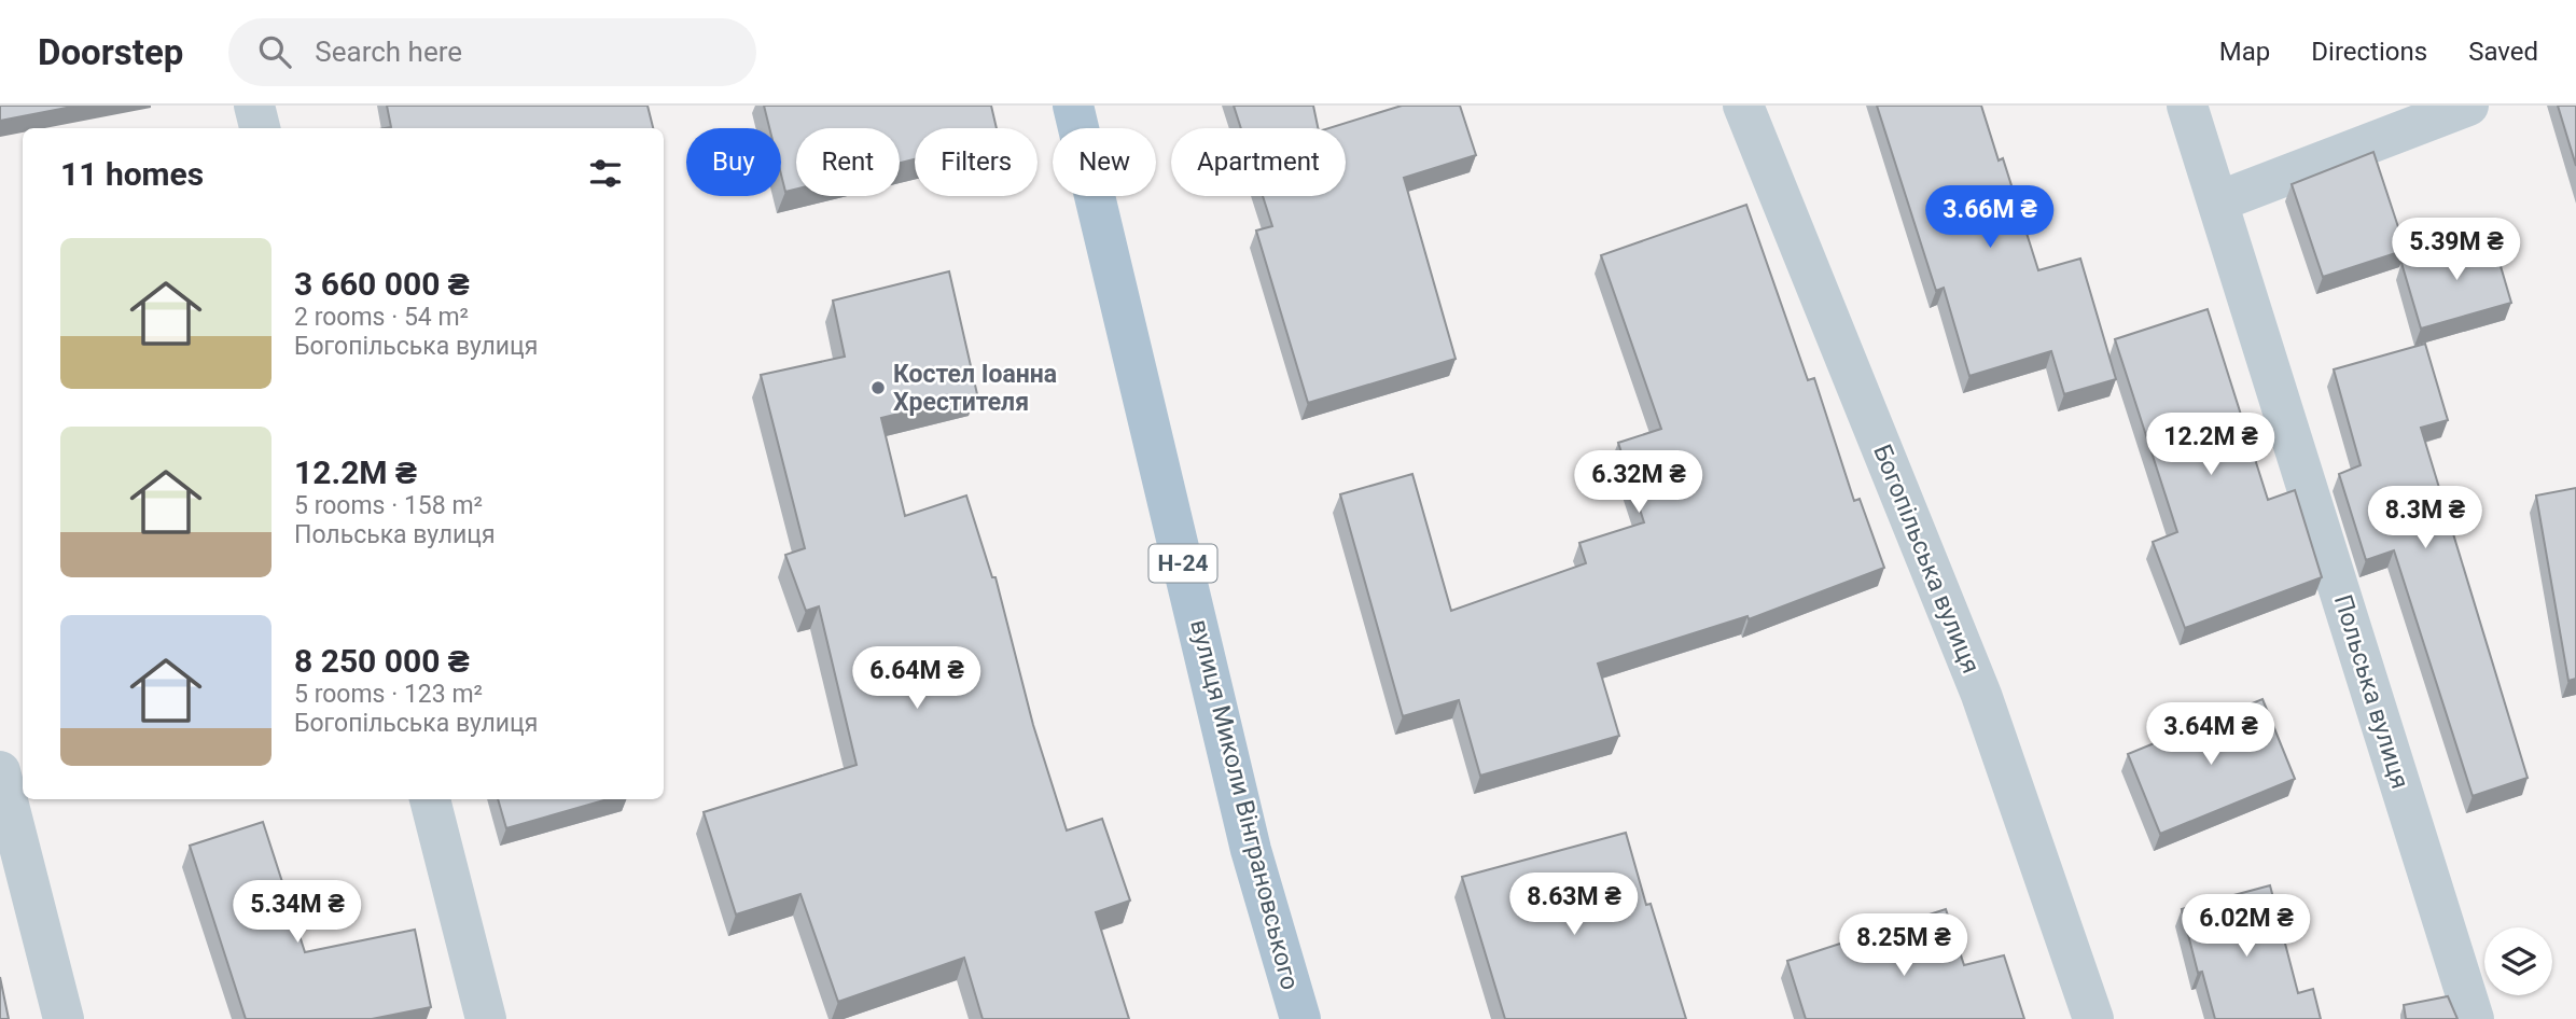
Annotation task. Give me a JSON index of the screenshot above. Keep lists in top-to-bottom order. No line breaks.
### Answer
{"streets":{"main road":["Н-24","вулиця Миколи Вінграновського"],"street":["Богопільська вулиця","Польська вулиця"]},"places":["Костел Іоанна Хрестителя"],"page":{"header":"Doorstep","search":"Search here","nav":["Map","Directions","Saved"],"chip":["Buy","Rent","Filters","New","Apartment"],"heading":"11 homes","price":["3.66M ₴","5.39M ₴","12.2M ₴","6.32M ₴","8.3M ₴","6.64M ₴","3.64M ₴","8.63M ₴","5.34M ₴","6.02M ₴","8.25M ₴"],"list":[{"name":"3 660 000 ₴","note":"2 rooms · 54 m² · Богопільська вулиця"},{"name":"12.2M ₴","note":"5 rooms · 158 m² · Польська вулиця"},{"name":"8 250 000 ₴","note":"5 rooms · 123 m² · Богопільська вулиця"}]}}
